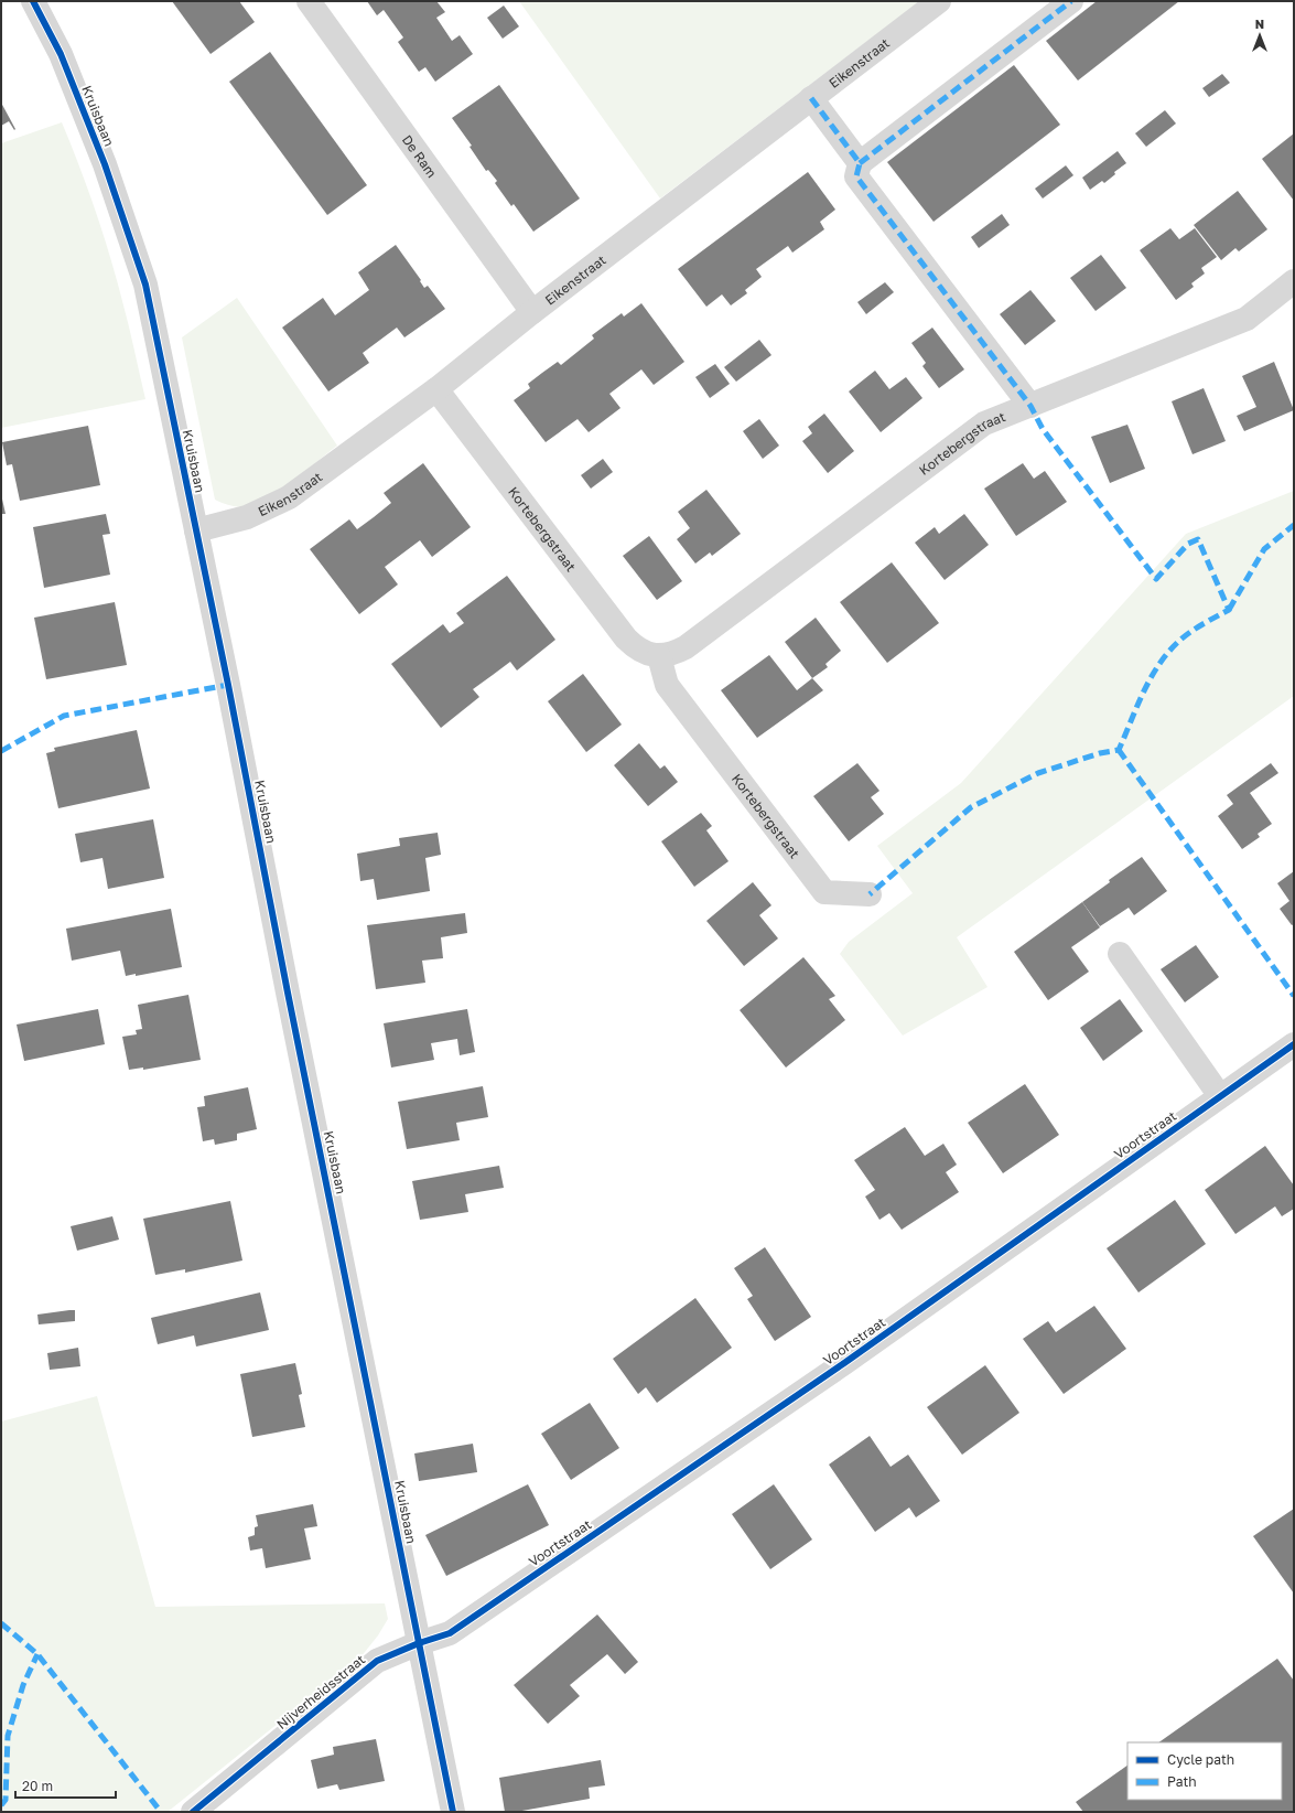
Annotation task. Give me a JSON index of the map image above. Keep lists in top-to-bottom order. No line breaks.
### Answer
{"streets":{"street":["Eikenstraat","Kruisbaan","De Ram","Kortebergstraat","Voortstraat","Nijverheidsstraat"]},"crossings":[["Eikenstraat","Kruisbaan"],["Eikenstraat","De Ram"],["Eikenstraat","Kortebergstraat"],["Kruisbaan","Voortstraat"],["Kruisbaan","Nijverheidsstraat"],["Voortstraat","Nijverheidsstraat"]],"legend":["Cycle path","Path"],"scale_bar":"20 m","north":"top"}
